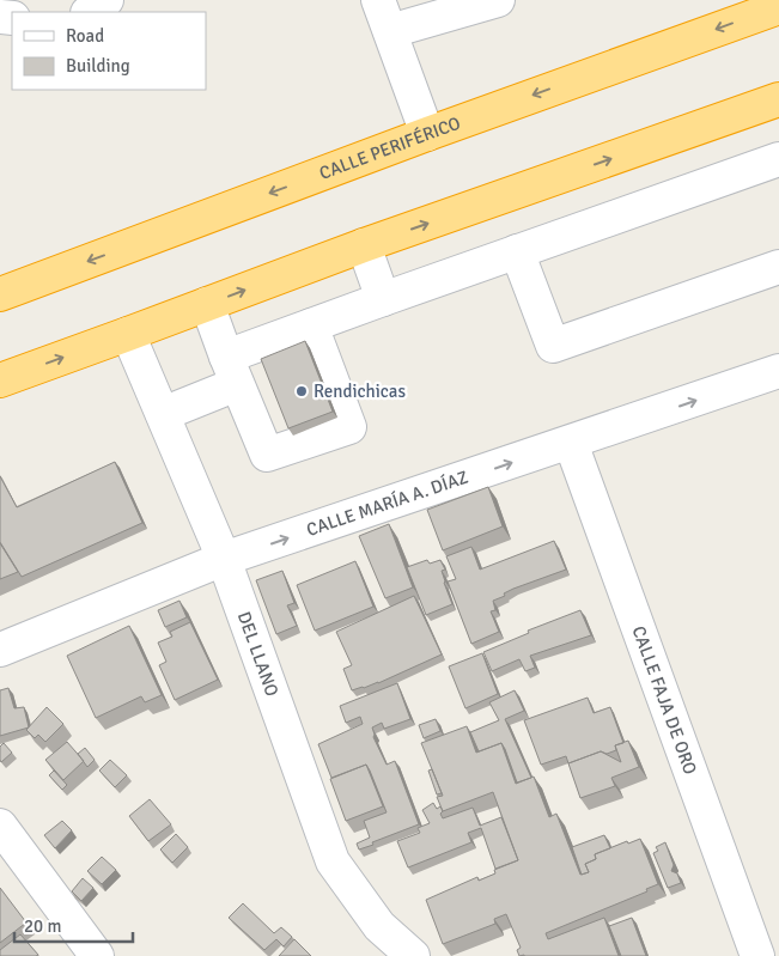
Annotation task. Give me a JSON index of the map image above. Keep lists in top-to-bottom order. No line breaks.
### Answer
{"streets":{"highway":["CALLE PERIFÉRICO"],"street":["CALLE MARÍA A. DÍAZ","DEL LLANO","CALLE FAJA DE ORO"]},"crossings":[["CALLE MARÍA A. DÍAZ","DEL LLANO"],["CALLE MARÍA A. DÍAZ","CALLE FAJA DE ORO"]],"places":["Rendichicas"],"legend":["Road","Building"],"scale_bar":"20 m"}
